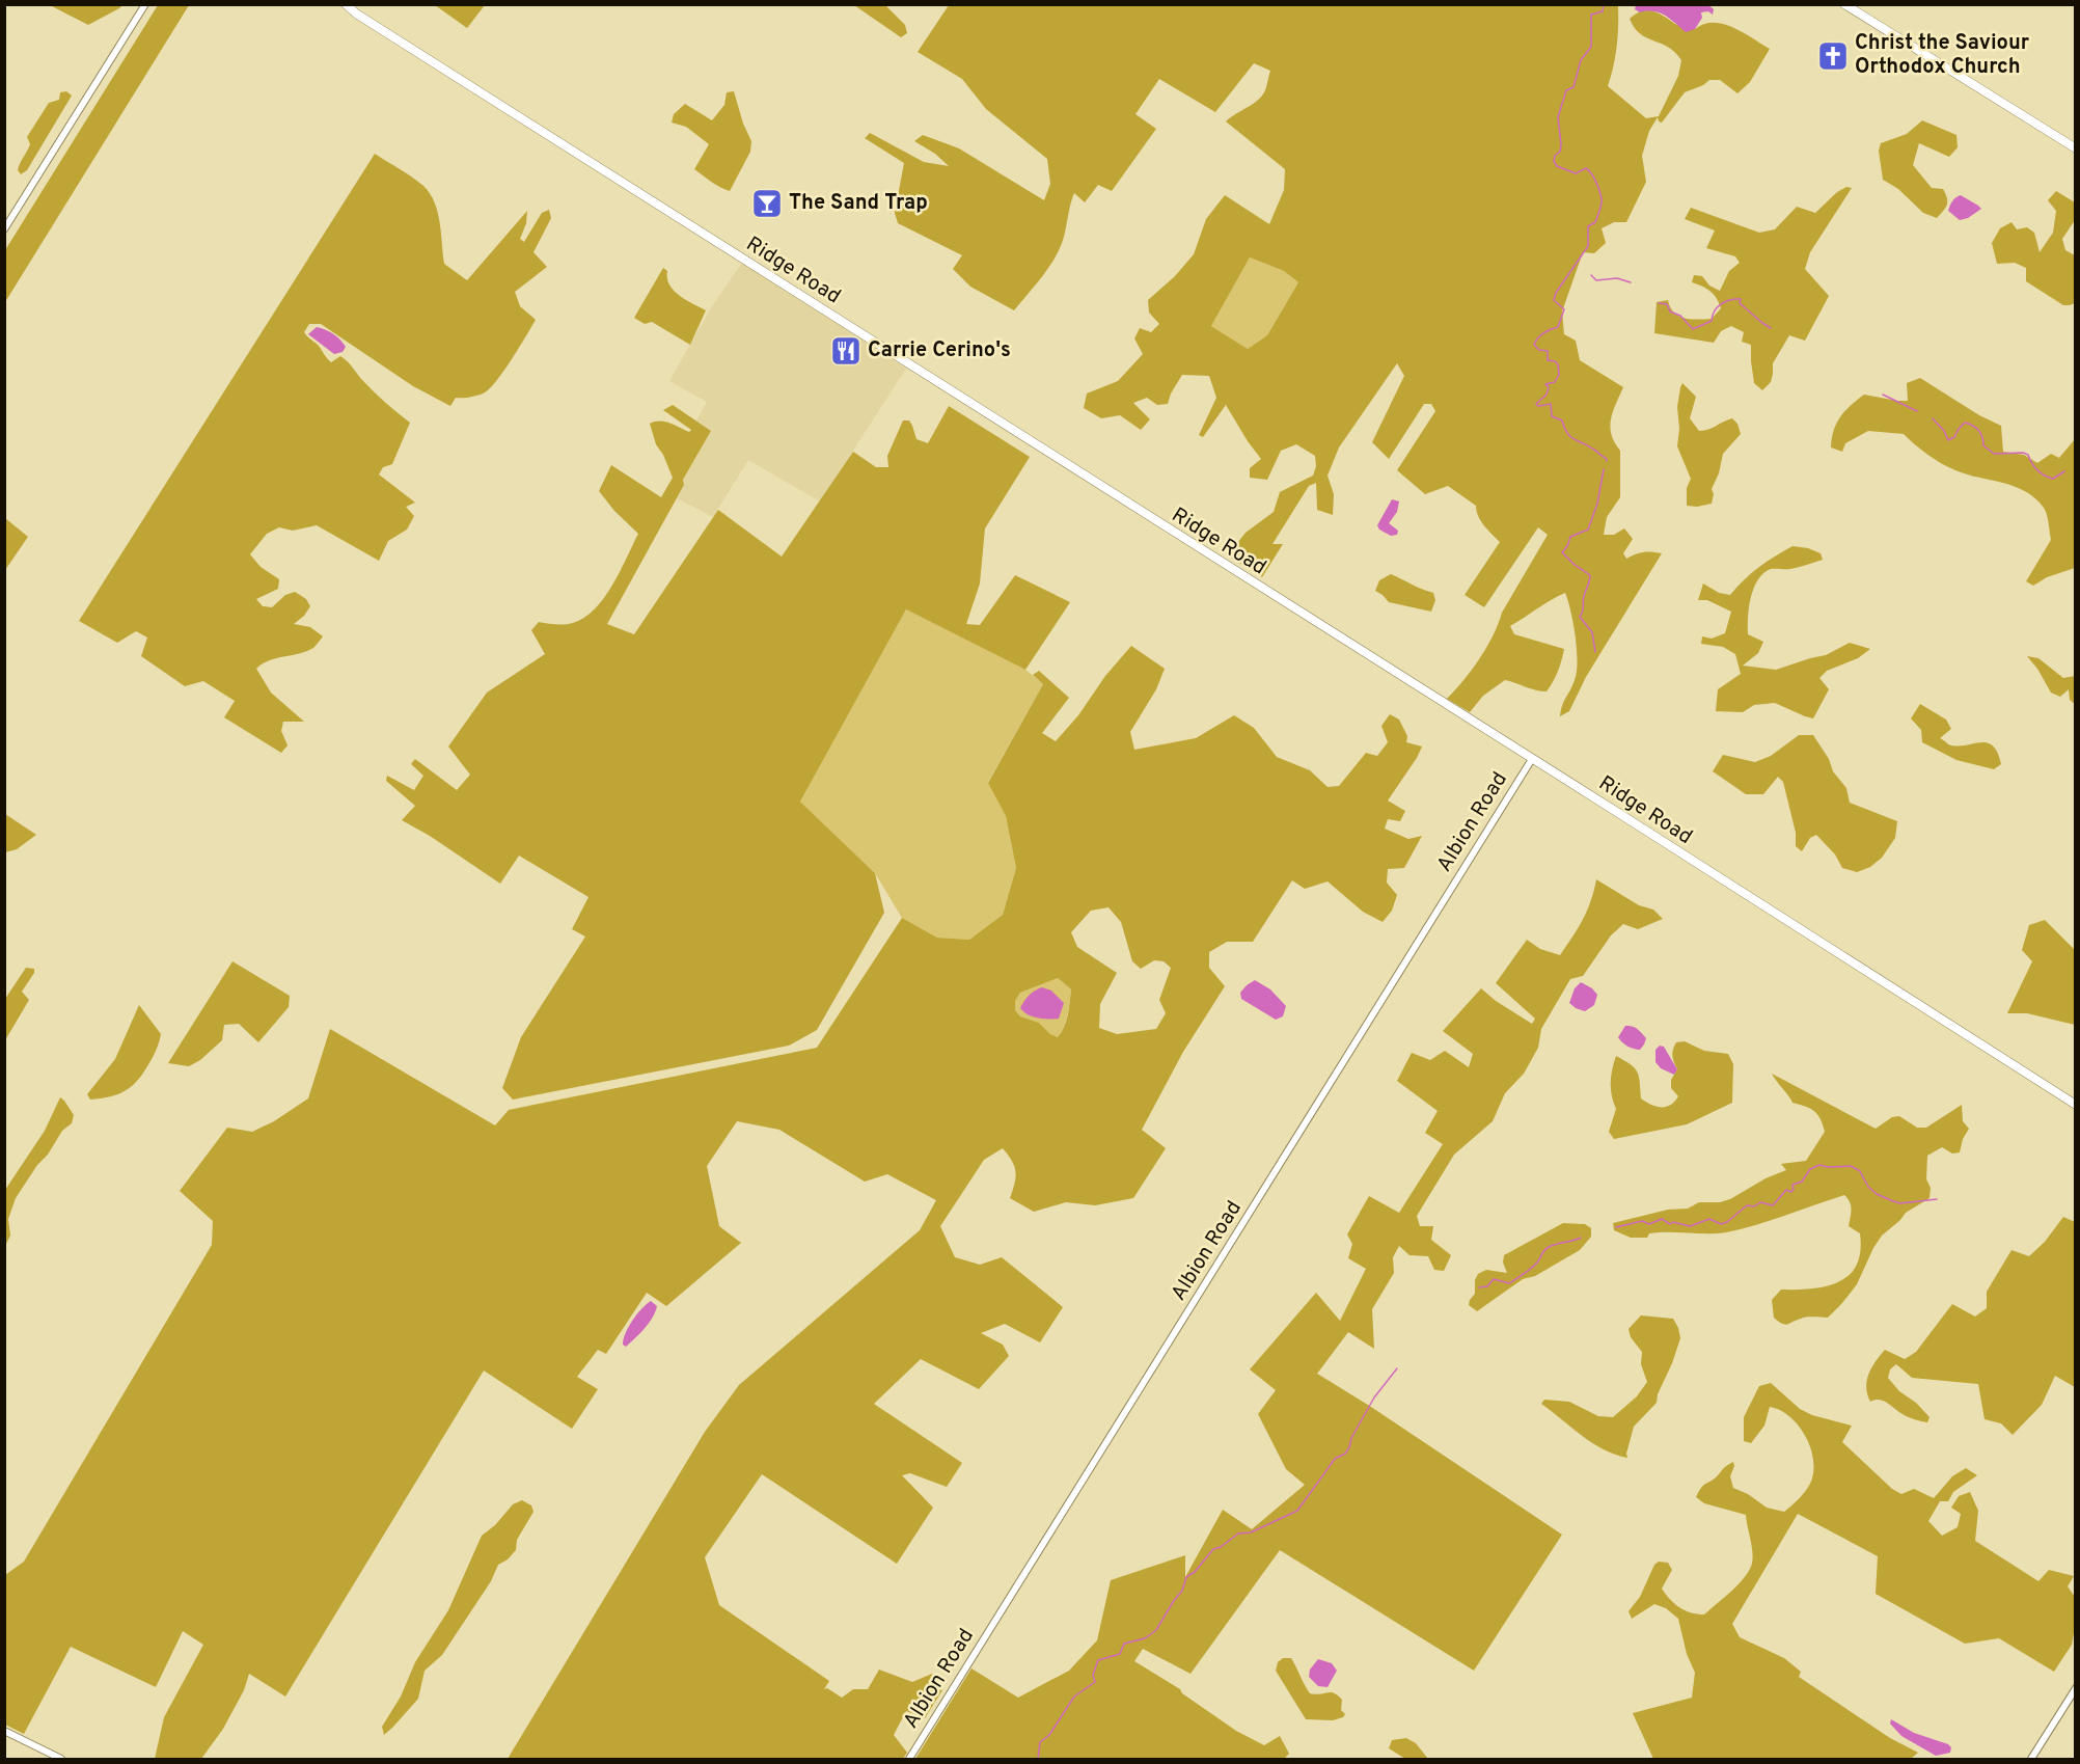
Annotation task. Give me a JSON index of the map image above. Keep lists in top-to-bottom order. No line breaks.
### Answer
{"streets":{"main road":["Ridge Road"],"street":["Albion Road"]},"crossings":[["Ridge Road","Albion Road"]],"places":{"church":["Christ the Saviour Orthodox Church"],"bar":["The Sand Trap"],"restaurant":["Carrie Cerino's"]}}
